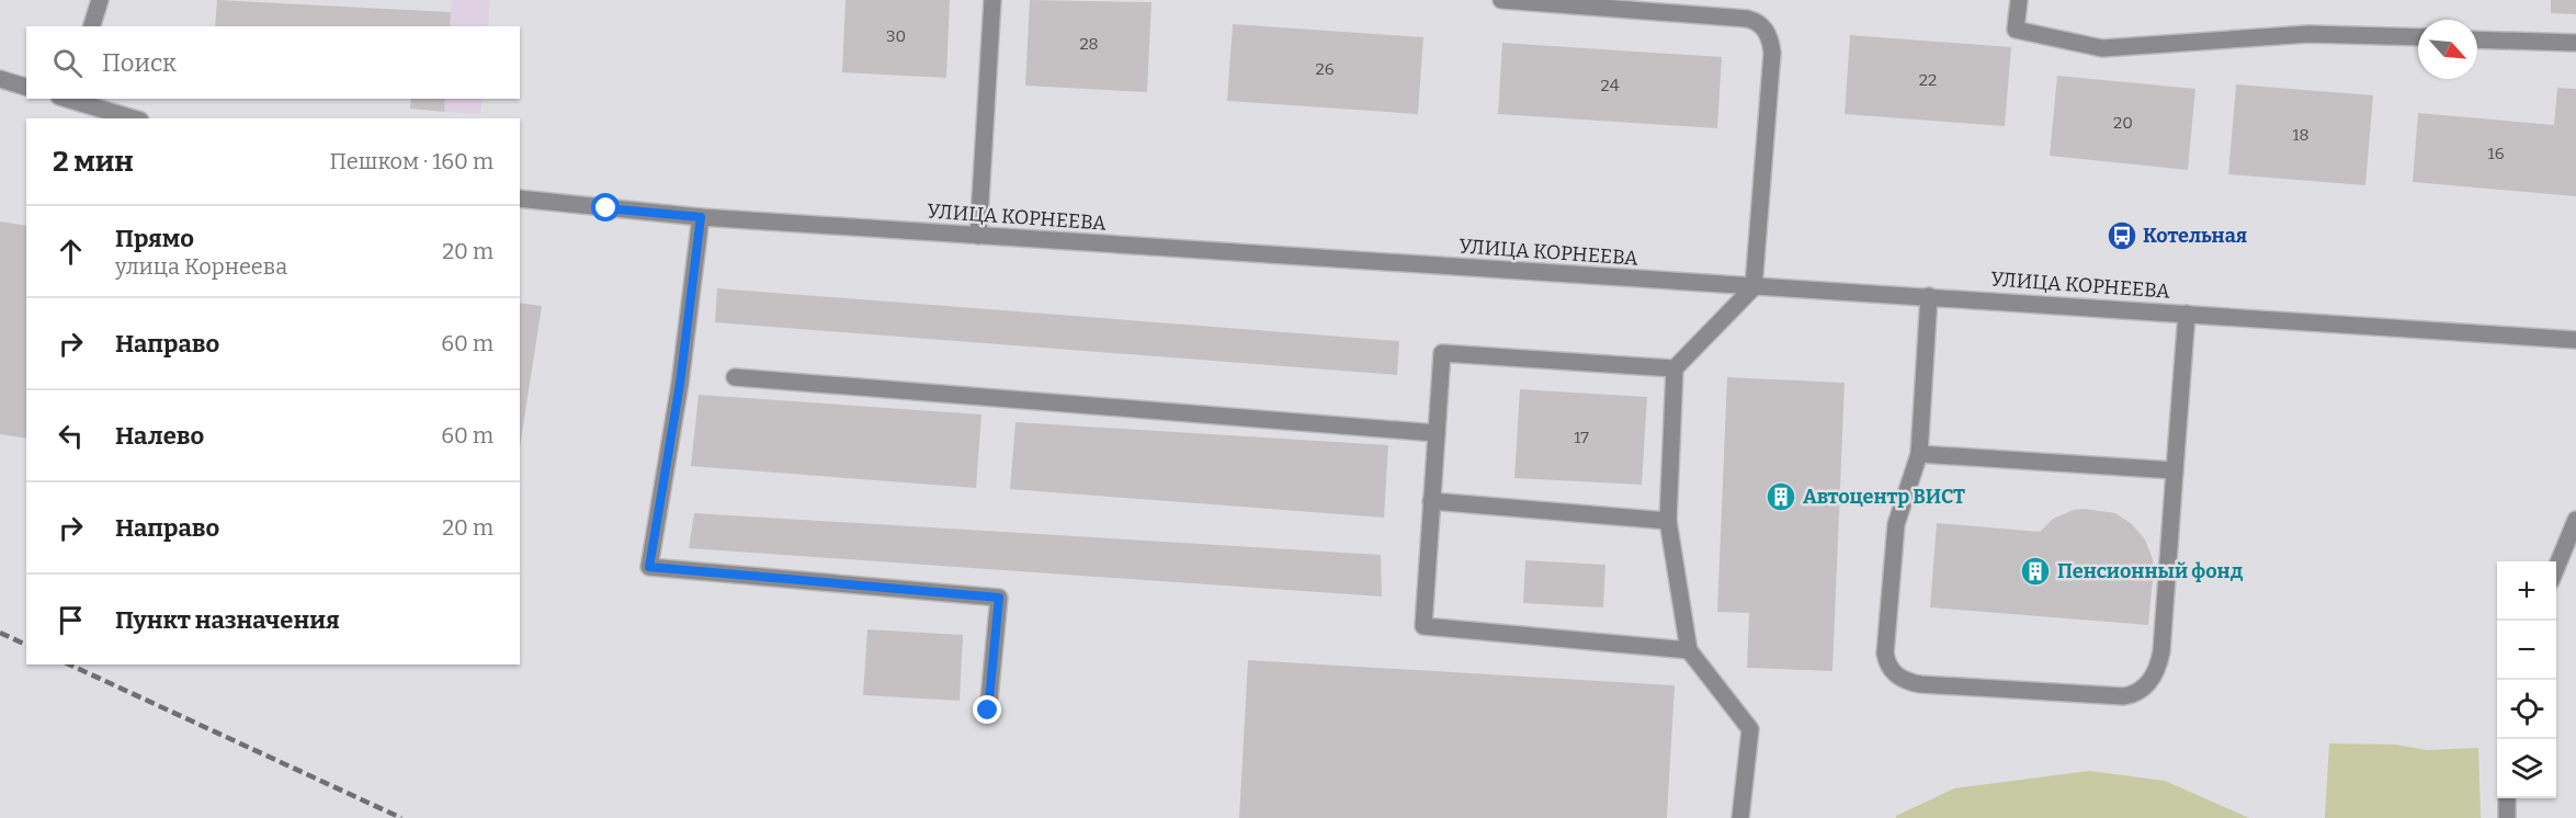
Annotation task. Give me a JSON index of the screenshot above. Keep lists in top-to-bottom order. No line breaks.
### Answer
{"streets":{"street":["УЛИЦА КОРНЕЕВА"]},"places":{"bus stop":["Котельная"],"building":["Автоцентр ВИСТ","Пенсионный фонд"]},"house_numbers":["30","28","26","22","24","20","18","16","17"],"north":"bottom right","page":{"search":"Поиск","heading":["2 мин","Пешком · 160 m"],"list":[["Прямо","улица Корнеева","20 m"],["Направо","60 m"],["Налево","60 m"],["Направо","20 m"],"Пункт назначения"],"map_buttons":["+","−"]}}
